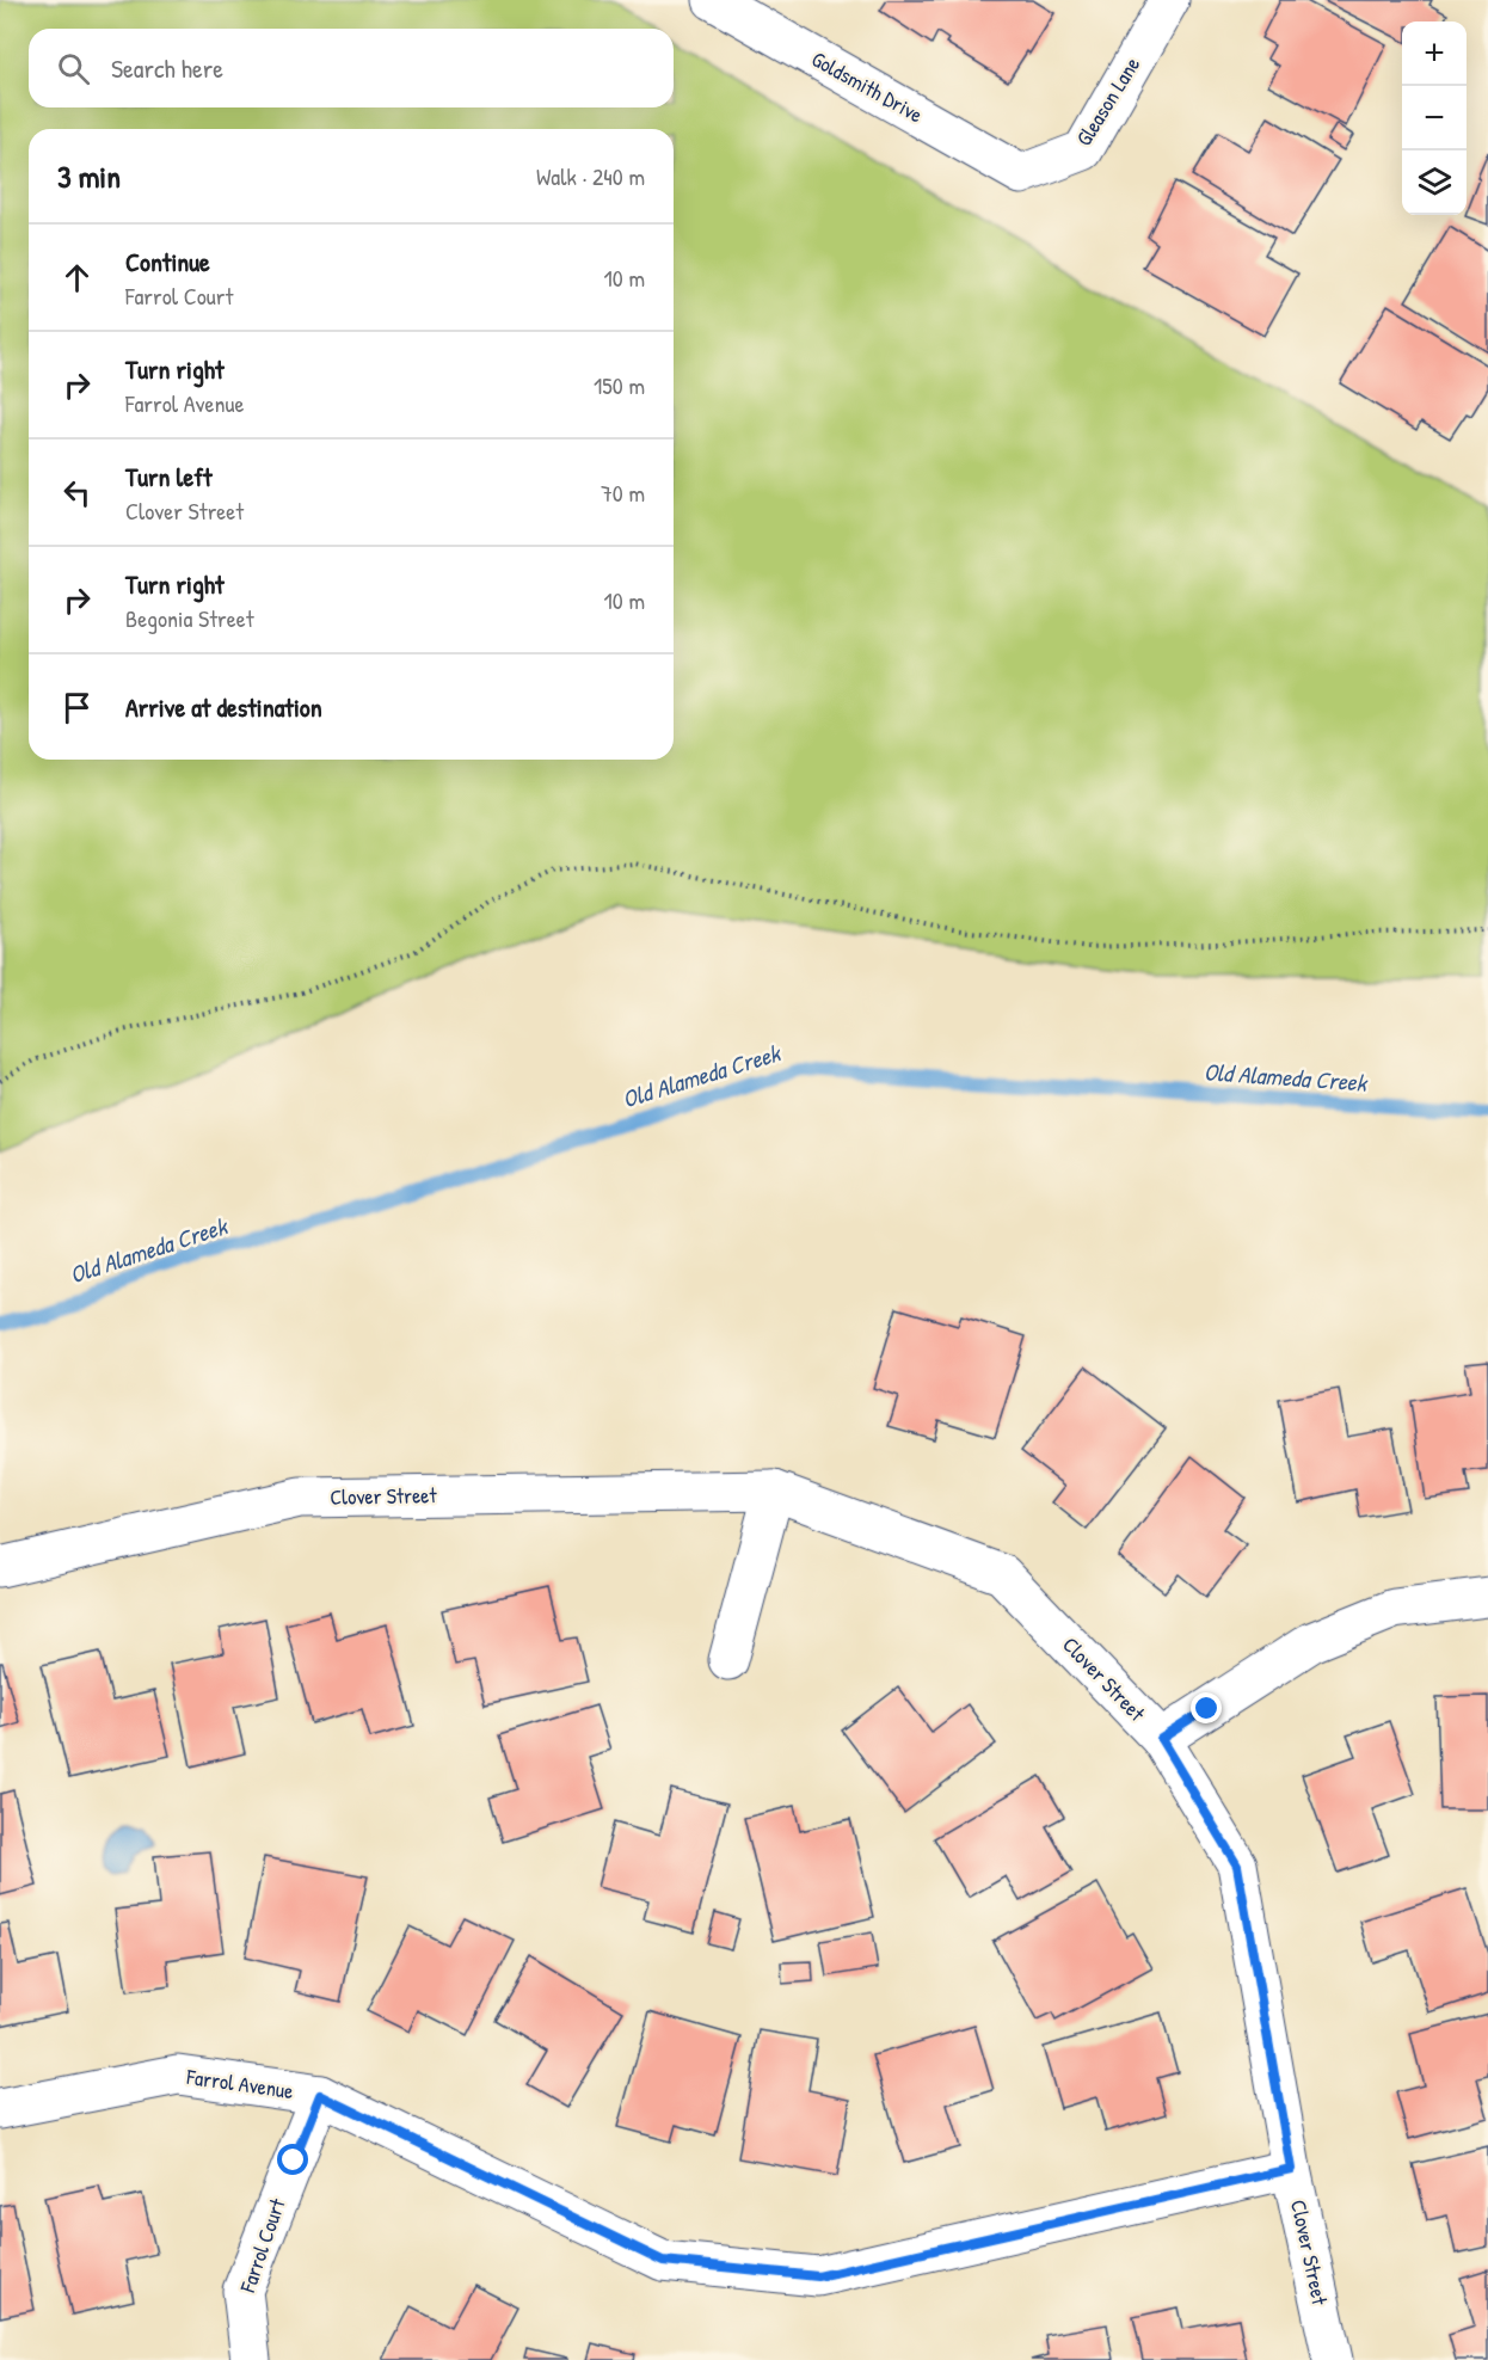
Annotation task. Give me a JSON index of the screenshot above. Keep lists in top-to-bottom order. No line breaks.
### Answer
{"streets":{"street":["Goldsmith Drive","Gleason Lane","Clover Street","Farrol Avenue","Farrol Court"]},"crossings":[["Goldsmith Drive","Gleason Lane"],["Clover Street","Farrol Avenue"],["Farrol Avenue","Farrol Court"]],"water":["Old Alameda Creek"],"page":{"map_buttons":["+","−"],"search":"Search here","heading":["3 min","Walk · 240 m"],"list":[["Continue","Farrol Court","10 m"],["Turn right","Farrol Avenue","150 m"],["Turn left","Clover Street","70 m"],["Turn right","Begonia Street","10 m"],"Arrive at destination"]}}
